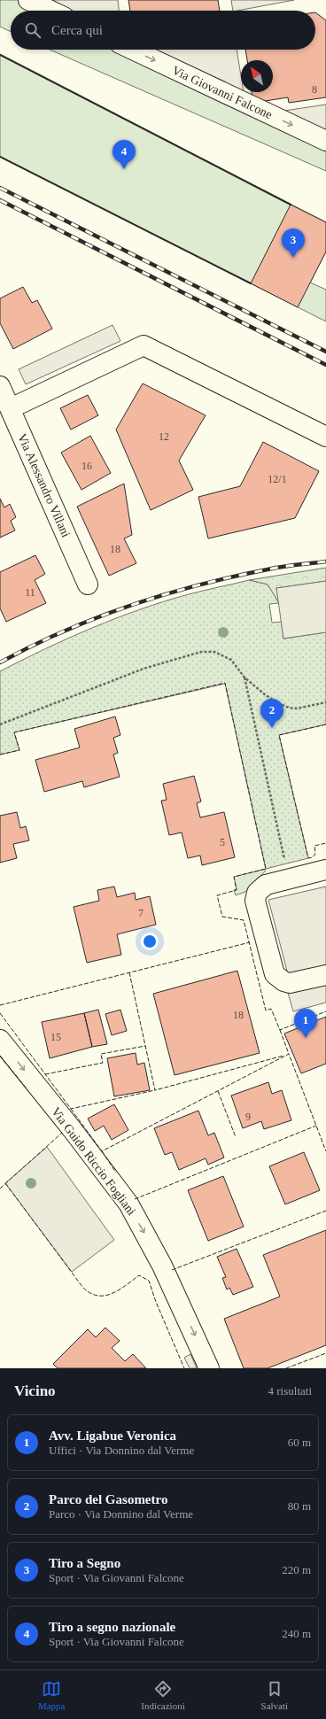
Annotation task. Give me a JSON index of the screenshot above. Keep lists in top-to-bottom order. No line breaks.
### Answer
{"streets":{"street":["Via Giovanni Falcone","Via Alessandro Villani","Via Guido Riccio Fogliani"]},"one_way":["Via Giovanni Falcone","Via Guido Riccio Fogliani"],"house_numbers":["8","12","16","12/1","18","11","5","7","18","15","9"],"north":"top left","page":{"search":"Cerca qui","pins":["4","3","2","1"],"heading":["Vicino","4 risultati"],"list":[{"mark":"1","name":"Avv. Ligabue Veronica","note":"Uffici · Via Donnino dal Verme","value":"60 m"},{"mark":"2","name":"Parco del Gasometro","note":"Parco · Via Donnino dal Verme","value":"80 m"},{"mark":"3","name":"Tiro a Segno","note":"Sport · Via Giovanni Falcone","value":"220 m"},{"mark":"4","name":"Tiro a segno nazionale","note":"Sport · Via Giovanni Falcone","value":"240 m"}],"nav":["Mappa","Indicazioni","Salvati"]}}
